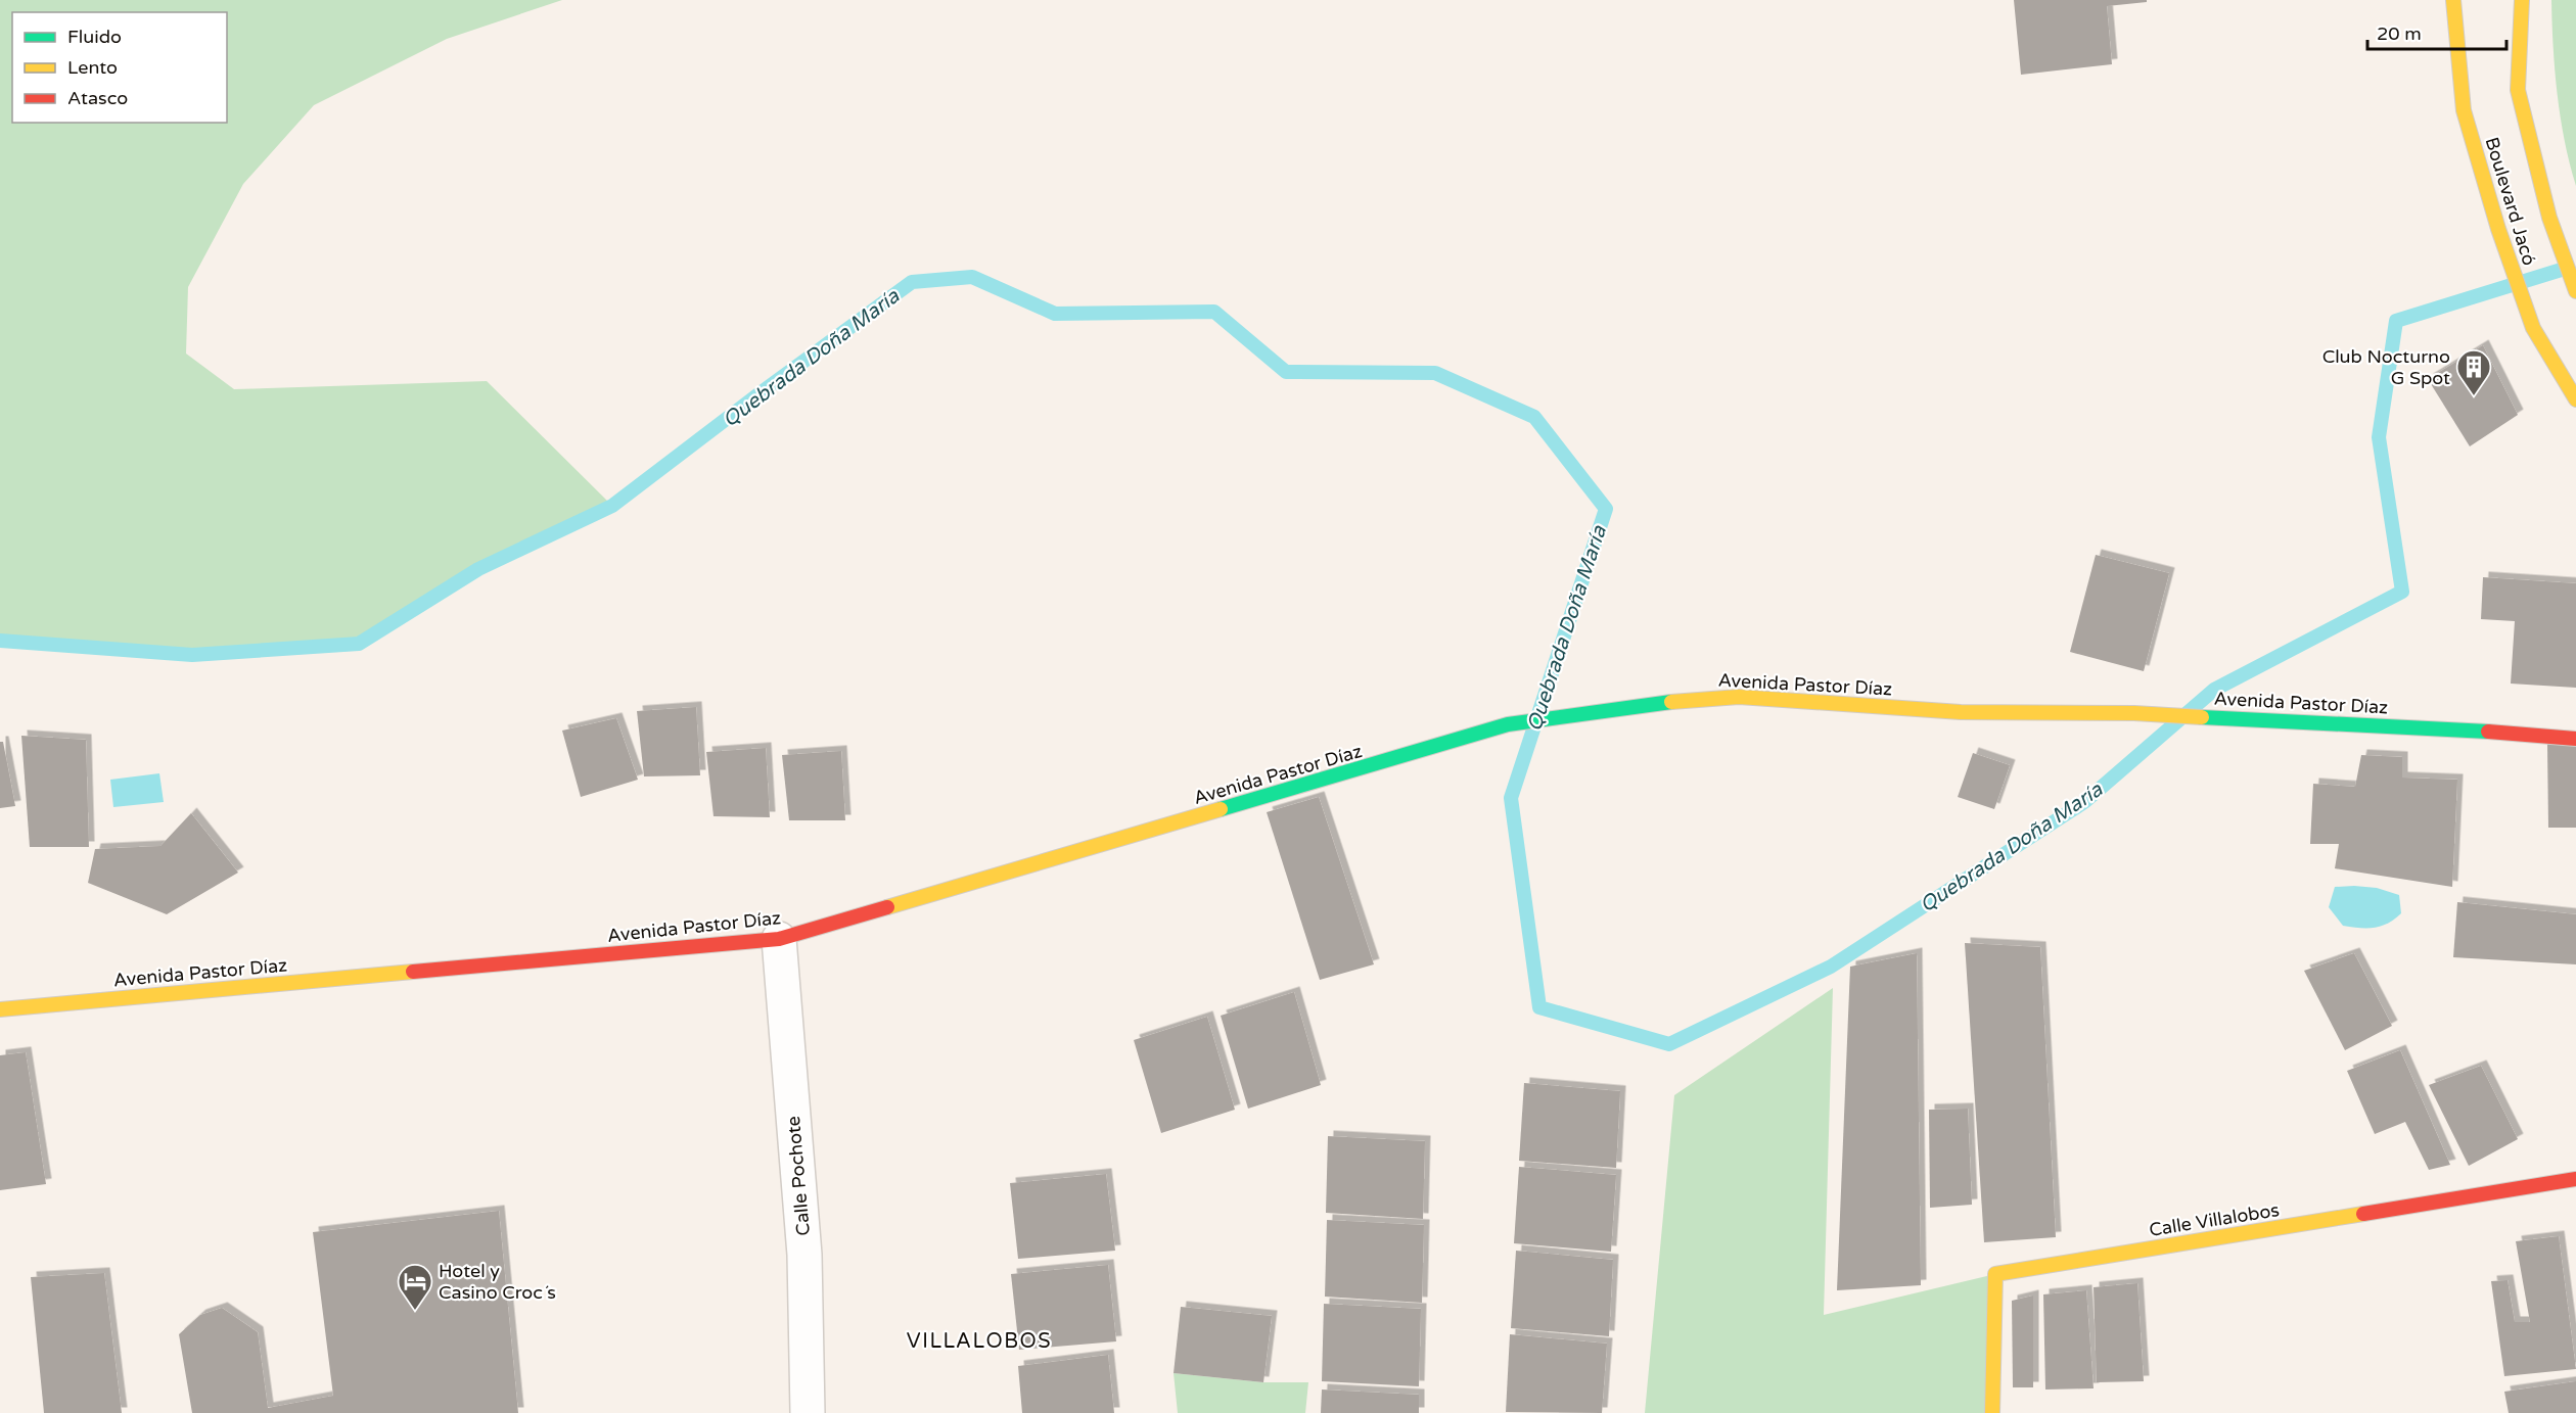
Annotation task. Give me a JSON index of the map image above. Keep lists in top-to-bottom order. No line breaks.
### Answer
{"streets":{"street":["Boulevard Jacó","Avenida Pastor Díaz","Calle Pochote","Calle Villalobos"]},"crossings":[["Avenida Pastor Díaz","Calle Pochote"]],"districts":["VILLALOBOS"],"water":["Quebrada Doña María"],"places":{"building":["Club Nocturno G Spot"],"hotel":["Hotel y Casino Croc´s"]},"legend":["Fluido","Lento","Atasco"],"scale_bar":"20 m"}
